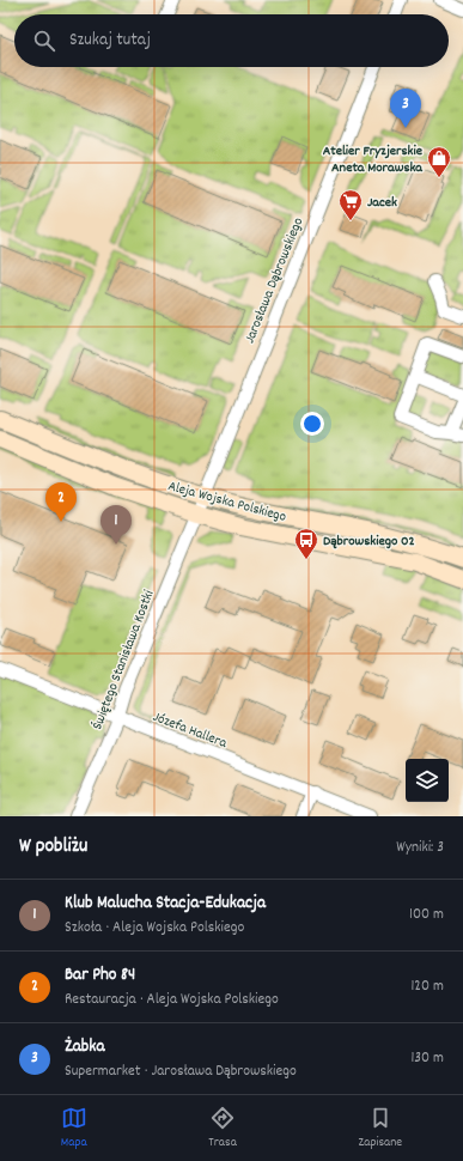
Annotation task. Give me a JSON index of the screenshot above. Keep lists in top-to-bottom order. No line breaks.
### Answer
{"streets":{"street":["Jarosława Dąbrowskiego","Aleja Wojska Polskiego","Świętego Stanisława Kostki","Józefa Hallera"]},"crossings":[["Jarosława Dąbrowskiego","Aleja Wojska Polskiego"],["Jarosława Dąbrowskiego","Świętego Stanisława Kostki"],["Aleja Wojska Polskiego","Świętego Stanisława Kostki"],["Świętego Stanisława Kostki","Józefa Hallera"]],"places":{"shop":["Atelier Fryzjerskie Aneta Morawska"],"supermarket":["Jacek"],"bus stop":["Dąbrowskiego 02"]},"page":{"search":"Szukaj tutaj","pins":["3","2","1"],"heading":["W pobliżu","Wyniki: 3"],"list":[{"mark":"1","name":"Klub Malucha Stacja-Edukacja","note":"Szkoła · Aleja Wojska Polskiego","value":"100 m"},{"mark":"2","name":"Bar Pho 84","note":"Restauracja · Aleja Wojska Polskiego","value":"120 m"},{"mark":"3","name":"Żabka","note":"Supermarket · Jarosława Dąbrowskiego","value":"130 m"}],"nav":["Mapa","Trasa","Zapisane"]}}
